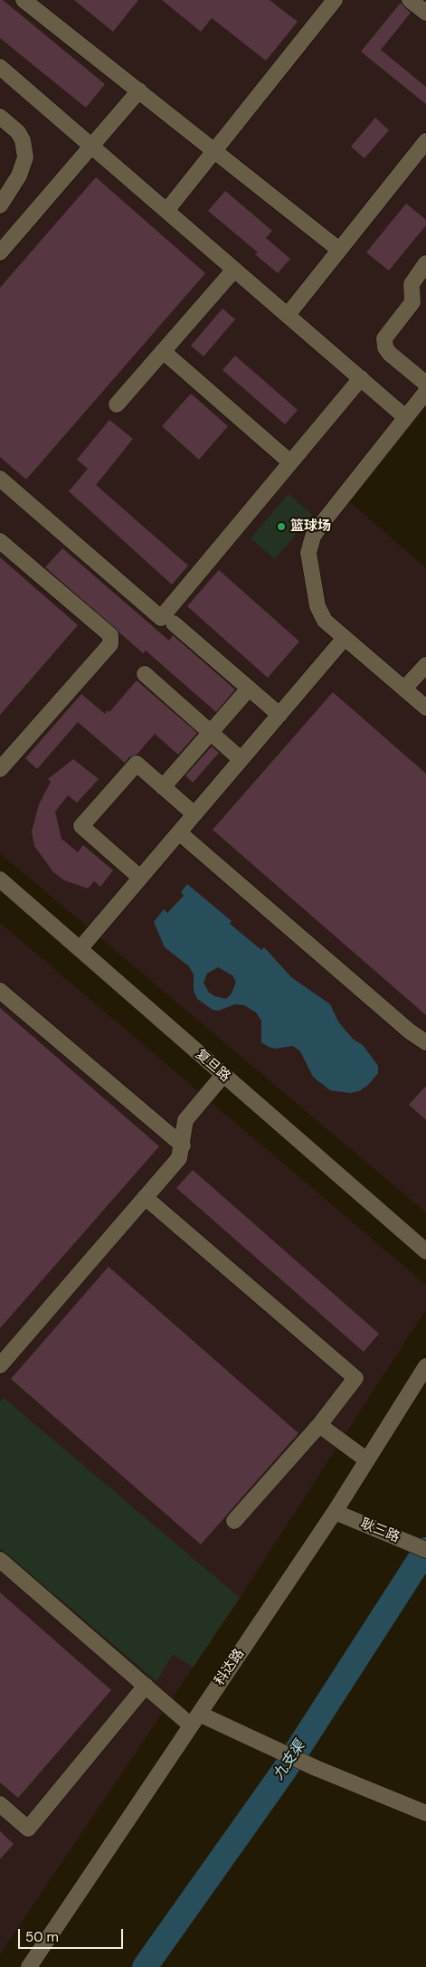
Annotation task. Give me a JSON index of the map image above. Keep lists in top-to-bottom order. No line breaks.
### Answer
{"streets":{"street":["复旦路","耿三路","科达路"]},"crossings":[["耿三路","科达路"]],"water":["九支渠"],"places":["篮球场"],"scale_bar":"50 m"}
